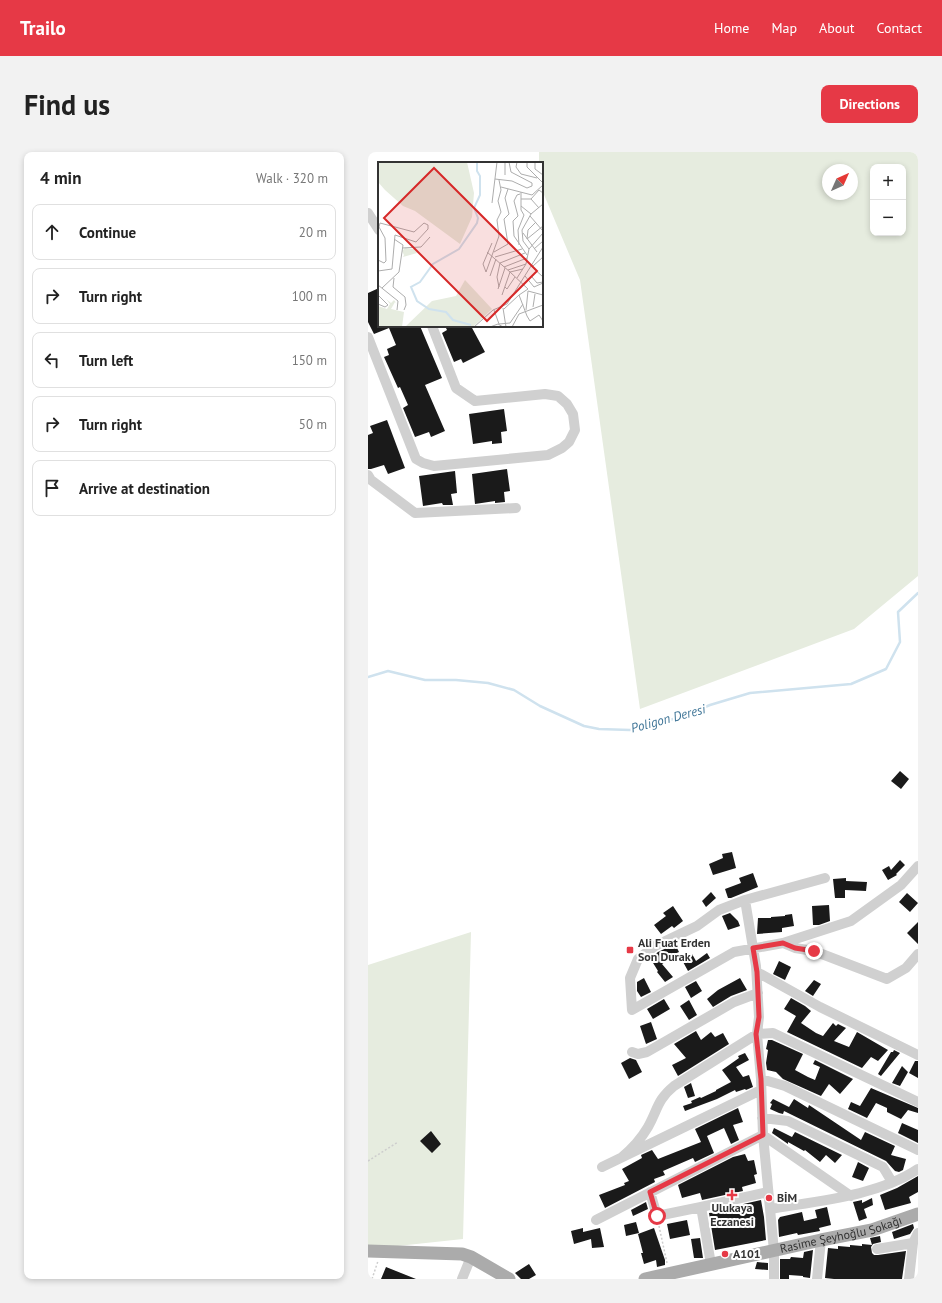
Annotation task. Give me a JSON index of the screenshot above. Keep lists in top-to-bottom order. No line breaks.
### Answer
{"streets":{"main road":["Rasime Şeyhoğlu Sokağı"]},"water":["Poligon Deresi"],"places":{"transit":["Ali Fuat Erden Son Durak"],"health":["Ulukaya Eczanesi"],"other":["BİM","A101"]},"north":"top right","page":{"header":"Trailo","nav":["Home","Map","About","Contact"],"buttons":"Directions","title":"Find us","heading":["4 min","Walk · 320 m"],"map_buttons":["+","−"],"list":[["Continue","20 m"],["Turn right","100 m"],["Turn left","150 m"],["Turn right","50 m"],"Arrive at destination"]}}
